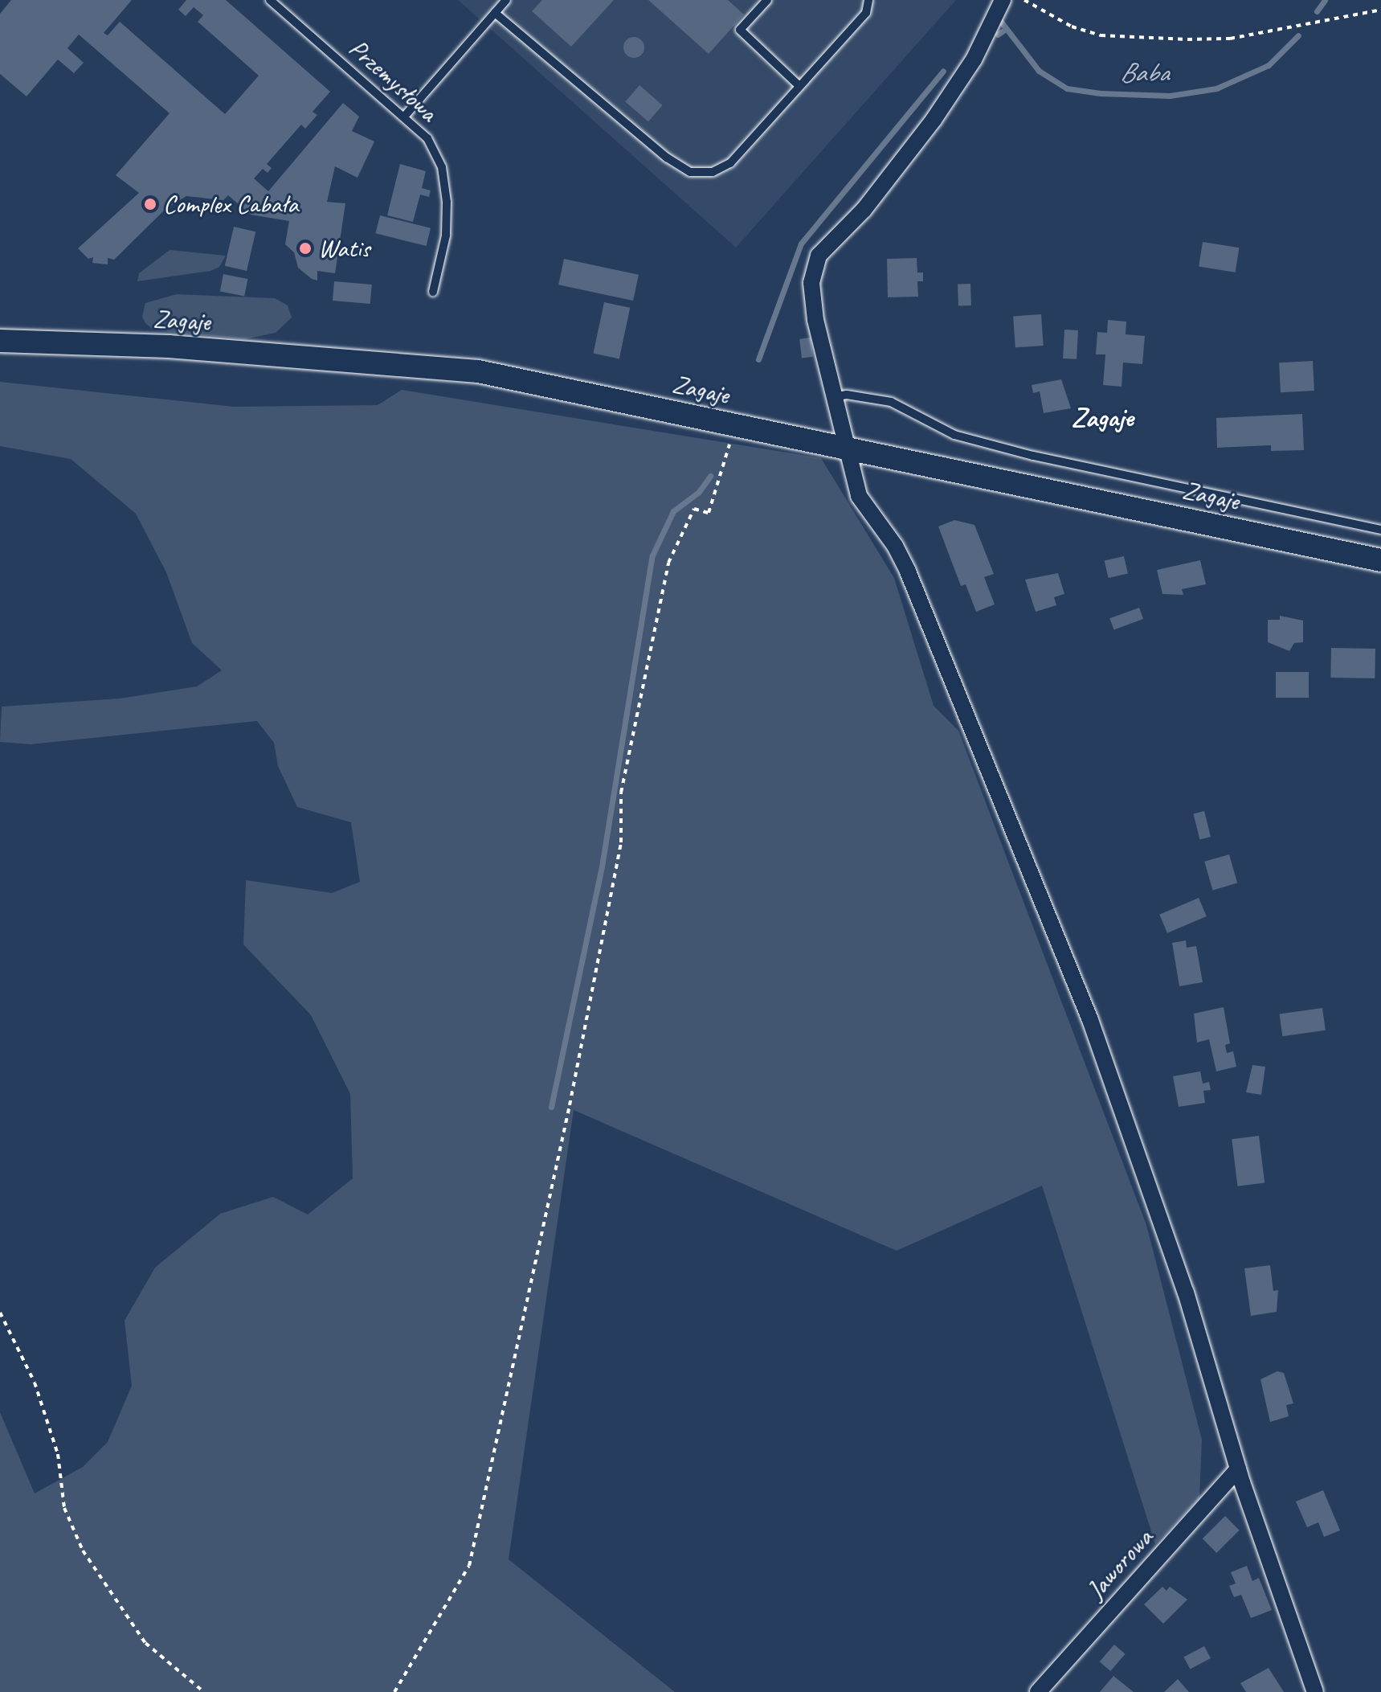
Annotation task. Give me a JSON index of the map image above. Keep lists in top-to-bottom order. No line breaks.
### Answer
{"streets":{"main road":["Zagaje"],"street":["Jaworowa"],"lane":["Przemysłowa"]},"districts":["Zagaje"],"water":["Baba"],"places":["Complex Cabała","Watis"]}
